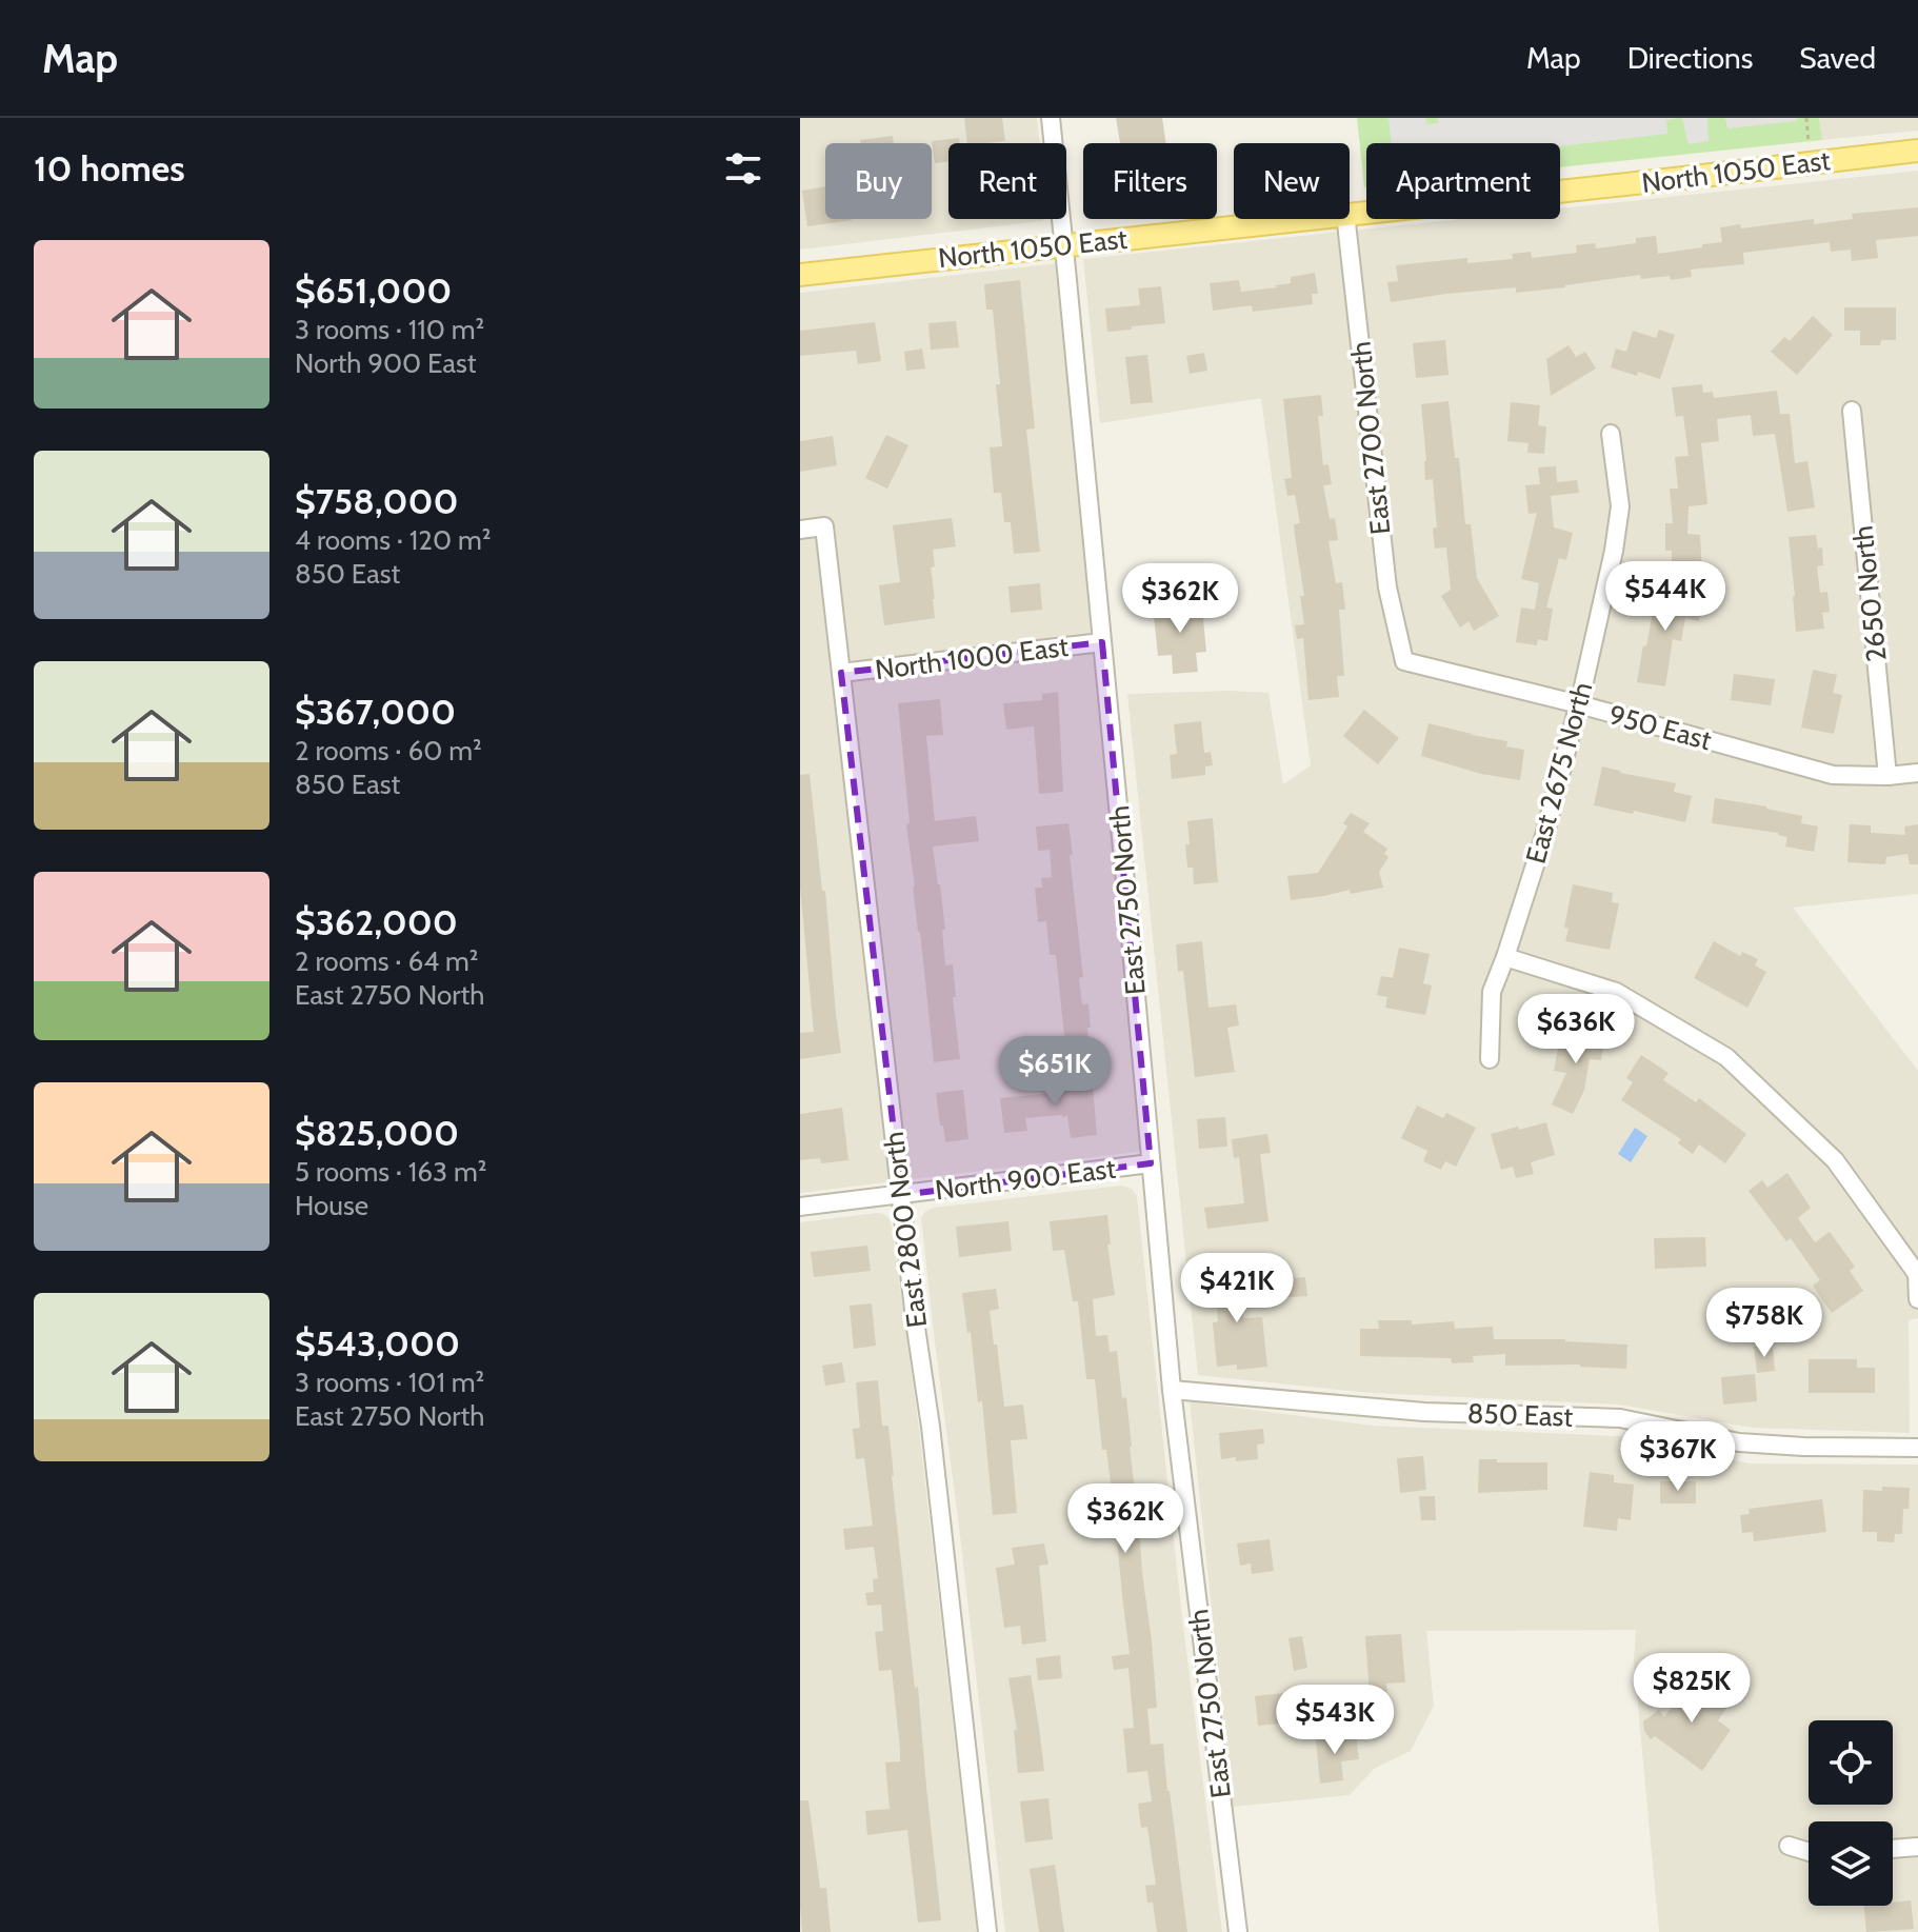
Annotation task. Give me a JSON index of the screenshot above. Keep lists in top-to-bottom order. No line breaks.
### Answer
{"streets":{"main road":["North 1050 East"],"street":["East 2700 North","2650 North","North 1000 East","950 East","East 2675 North","East 2750 North","North 900 East","East 2800 North","850 East"]},"crossings":[["North 1050 East","East 2750 North"],["East 2700 North","950 East"],["2650 North","950 East"],["North 1000 East","East 2750 North"],["North 1000 East","East 2800 North"],["950 East","East 2675 North"],["East 2750 North","North 900 East"],["East 2750 North","850 East"],["North 900 East","East 2800 North"]],"page":{"header":"Map","nav":["Map","Directions","Saved"],"heading":"10 homes","chip":["Buy","Rent","Filters","New","Apartment"],"list":[{"name":"$651,000","note":"3 rooms · 110 m² · North 900 East"},{"name":"$758,000","note":"4 rooms · 120 m² · 850 East"},{"name":"$367,000","note":"2 rooms · 60 m² · 850 East"},{"name":"$362,000","note":"2 rooms · 64 m² · East 2750 North"},{"name":"$825,000","note":"5 rooms · 163 m² · House"},{"name":"$543,000","note":"3 rooms · 101 m² · East 2750 North"}],"price":["$544K","$362K","$636K","$651K","$421K","$758K","$367K","$362K","$825K","$543K"]}}
